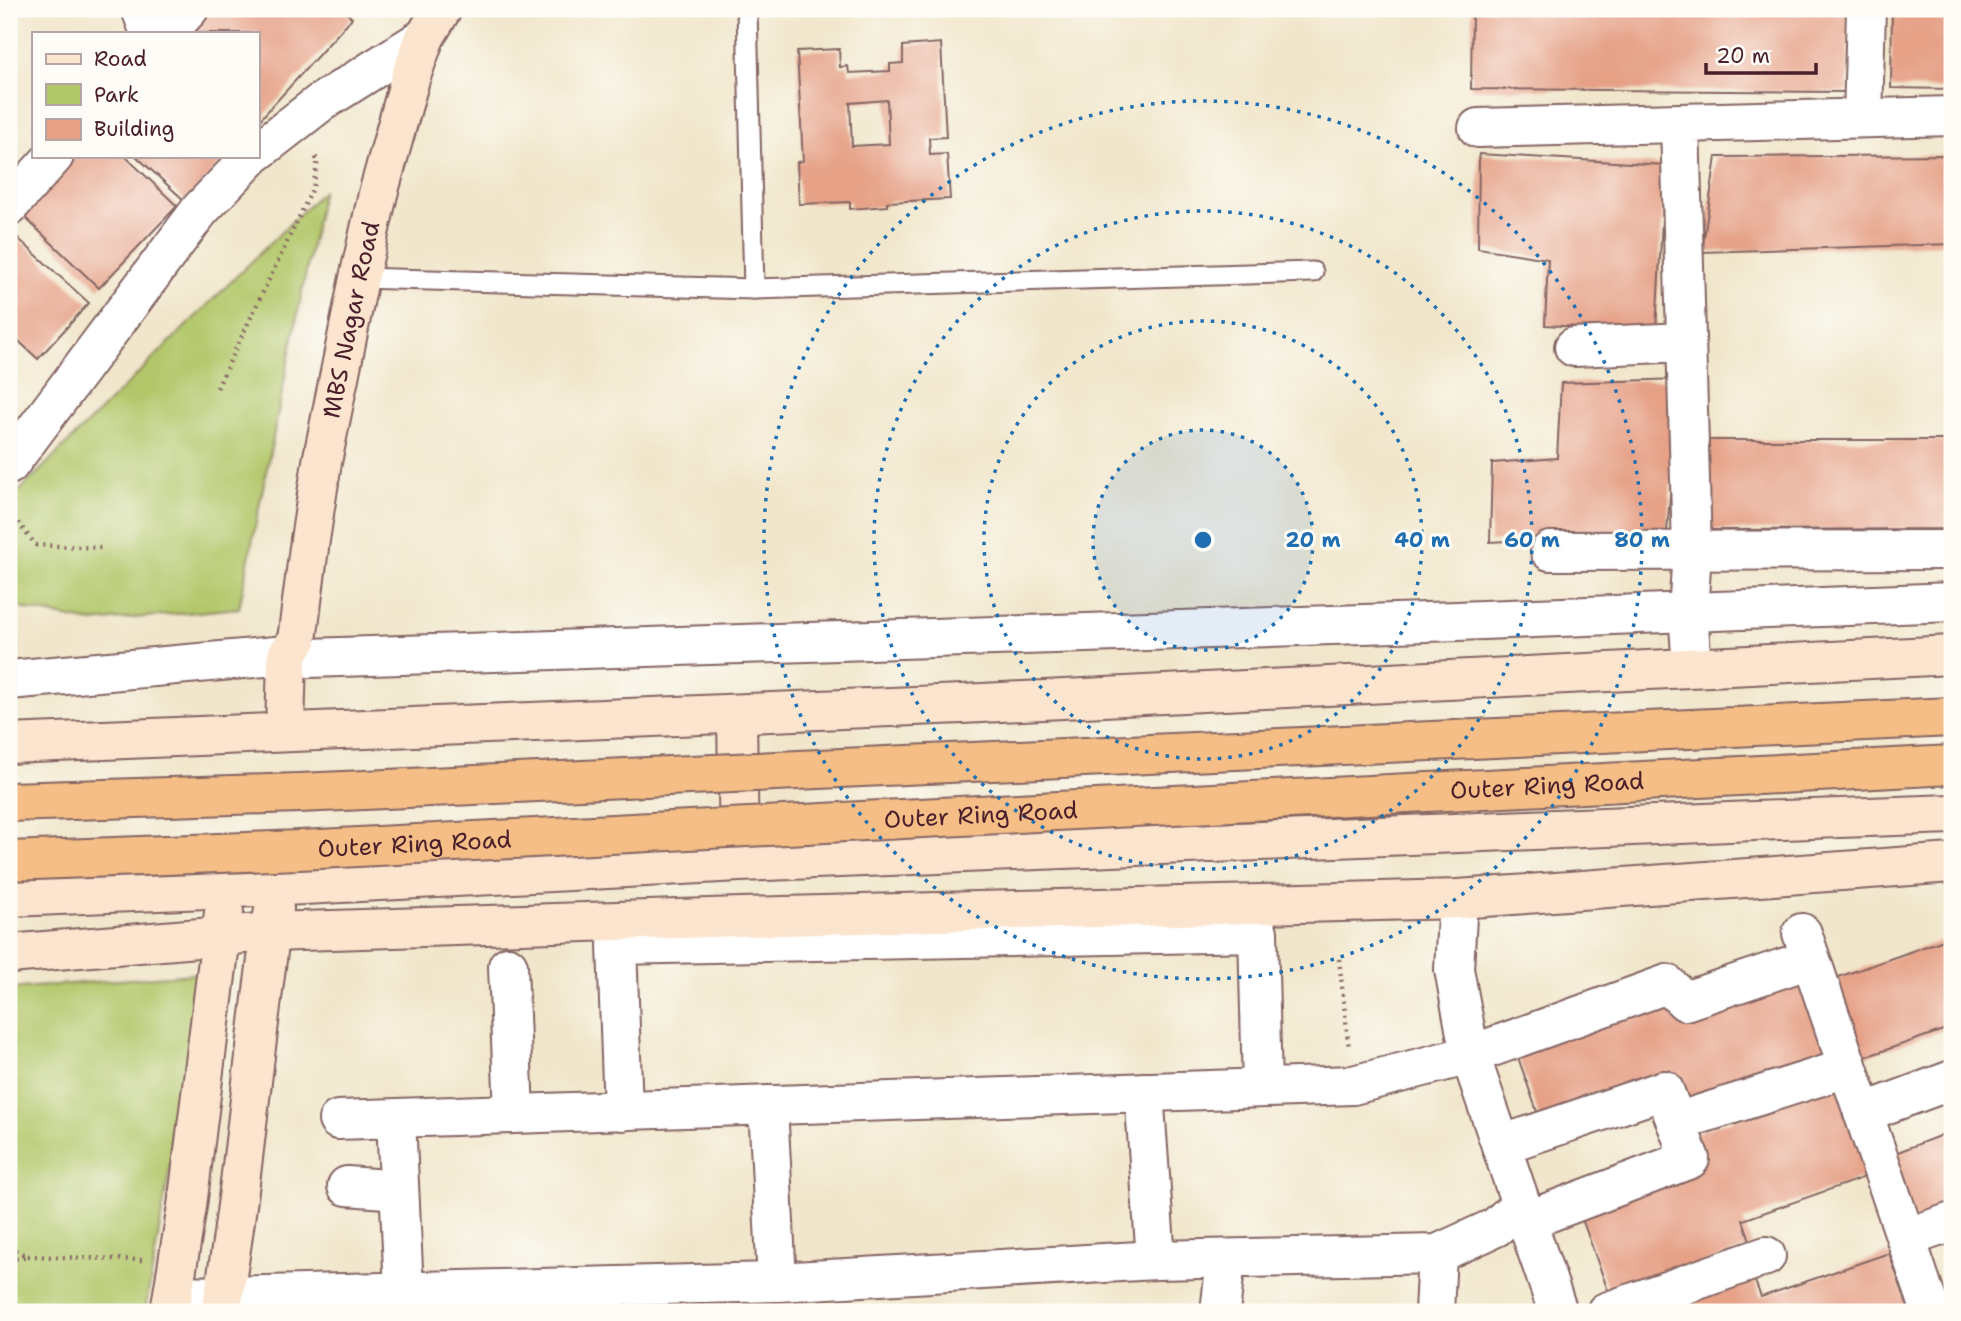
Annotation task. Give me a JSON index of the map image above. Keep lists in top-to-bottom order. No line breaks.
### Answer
{"streets":{"main road":["Outer Ring Road"],"street":["MBS Nagar Road"]},"legend":["Road","Park","Building"],"scale_bar":"20 m","rings":["20 m","40 m","60 m","80 m"]}
